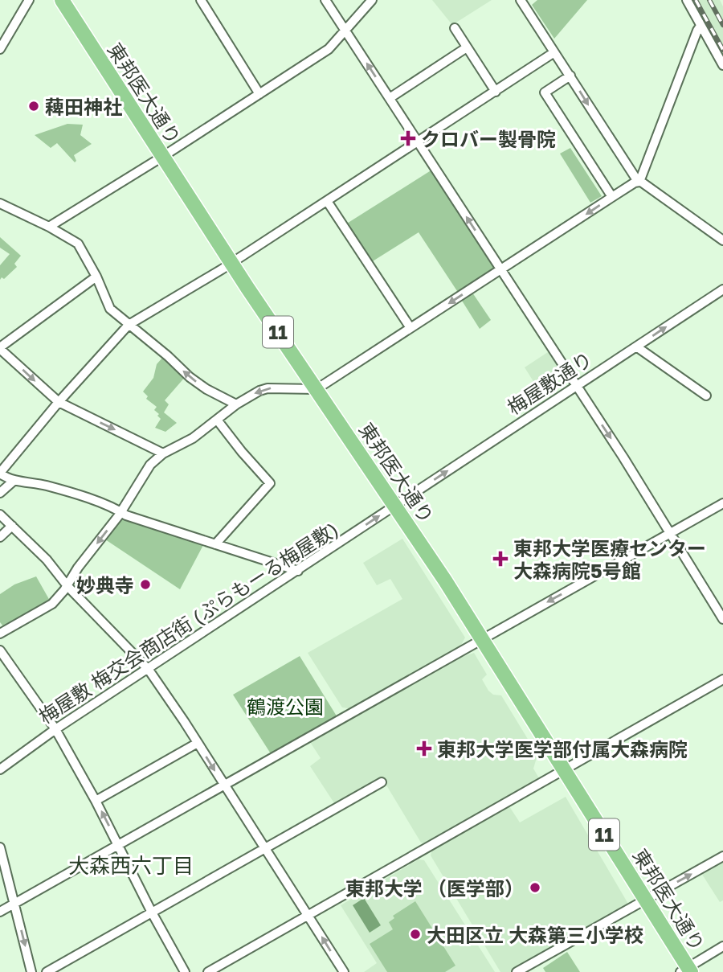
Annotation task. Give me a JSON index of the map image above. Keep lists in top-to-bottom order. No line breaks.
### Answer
{"streets":{"main road":["東邦医大通り","11"],"street":["梅屋敷通り","梅屋敷 梅交会商店街 (ぷらもーる梅屋敷)"]},"crossings":[["東邦医大通り","梅屋敷通り"],["東邦医大通り","梅屋敷 梅交会商店街 (ぷらもーる梅屋敷)"],["梅屋敷通り","梅屋敷 梅交会商店街 (ぷらもーる梅屋敷)"]],"one_way":["梅屋敷通り"],"districts":["大森西六丁目"],"parks":["鶴渡公園"],"places":{"other":["薭田神社","妙典寺","東邦大学 （医学部）","大田区立 大森第三小学校"],"health":["クロバー製骨院","東邦大学医療センター 大森病院5号館","東邦大学医学部付属大森病院"]}}
